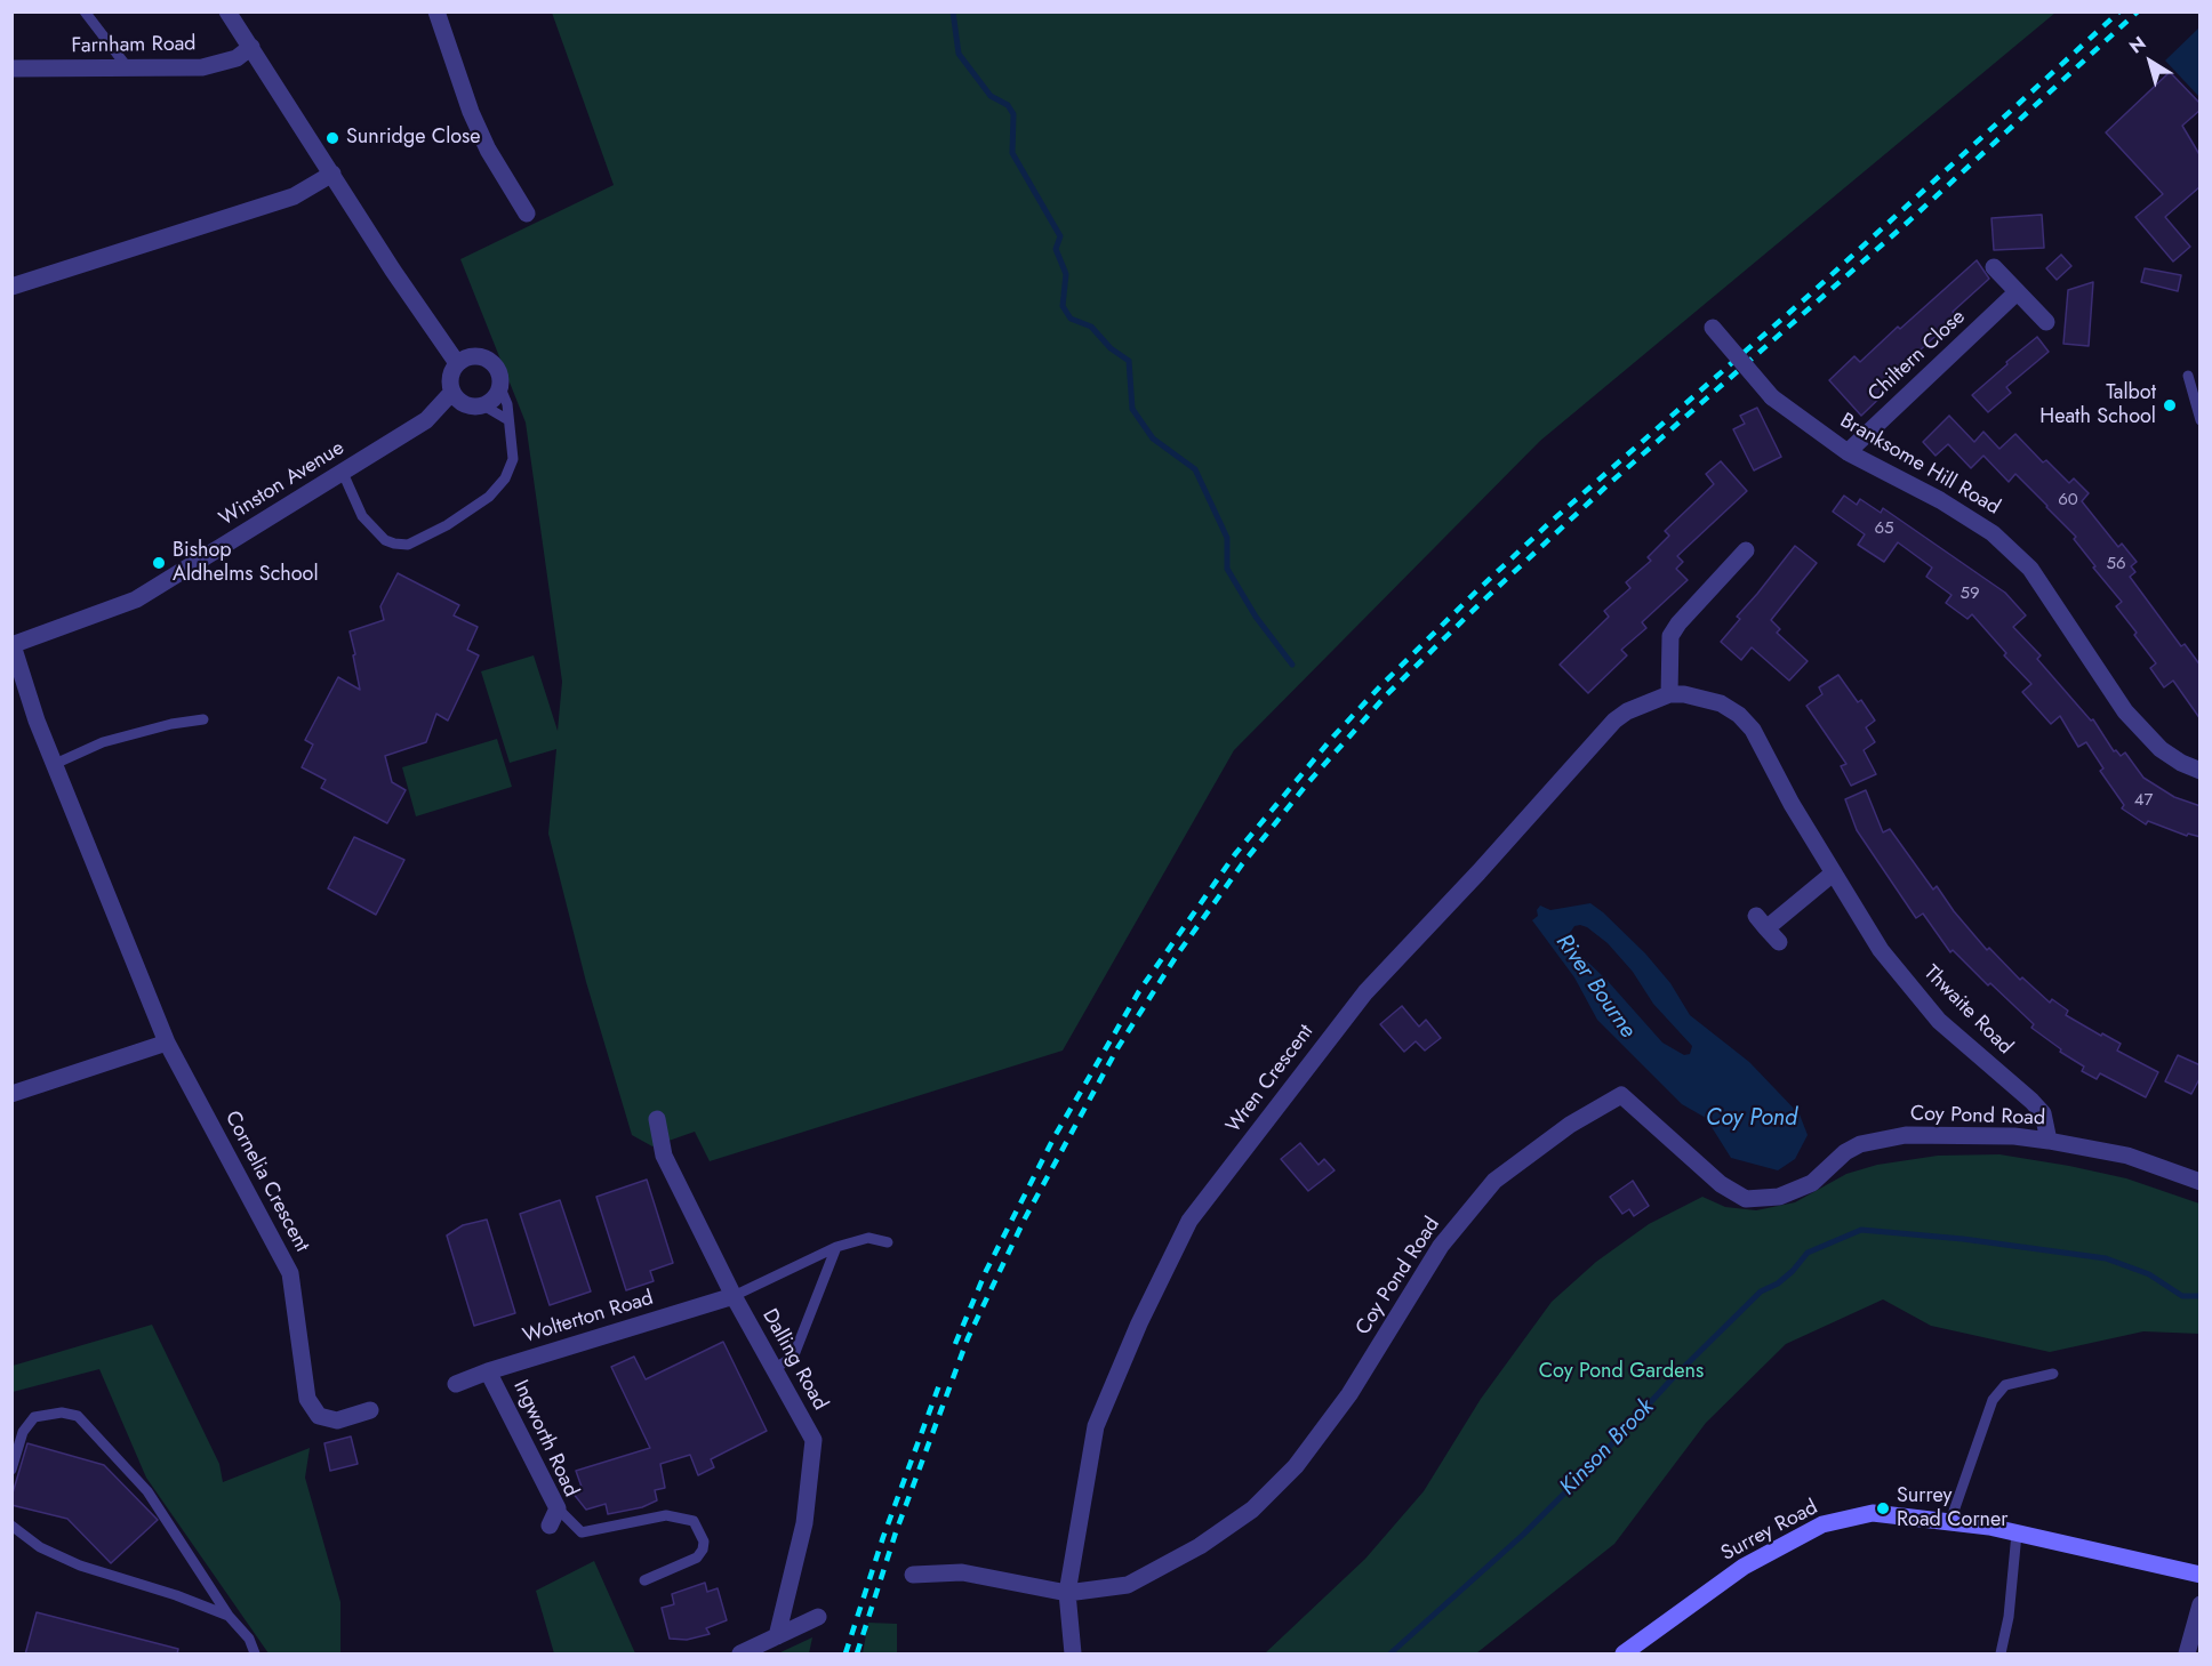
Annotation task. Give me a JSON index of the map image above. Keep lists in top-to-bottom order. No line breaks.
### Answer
{"streets":{"street":["Farnham Road","Chiltern Close","Branksome Hill Road","Winston Avenue","Thwaite Road","Wren Crescent","Coy Pond Road","Cornelia Crescent","Wolterton Road","Dalling Road","Ingworth Road","Surrey Road"]},"crossings":[["Chiltern Close","Branksome Hill Road"],["Winston Avenue","Cornelia Crescent"],["Thwaite Road","Wren Crescent"],["Thwaite Road","Coy Pond Road"],["Wren Crescent","Coy Pond Road"],["Wolterton Road","Dalling Road"],["Wolterton Road","Ingworth Road"]],"water":["River Bourne","Coy Pond","Kinson Brook"],"parks":["Coy Pond Gardens"],"places":["Sunridge Close","Talbot Heath School","Bishop Aldhelms School","Surrey Road Corner"],"house_numbers":["60","65","56","59","47"],"north":"top left"}
